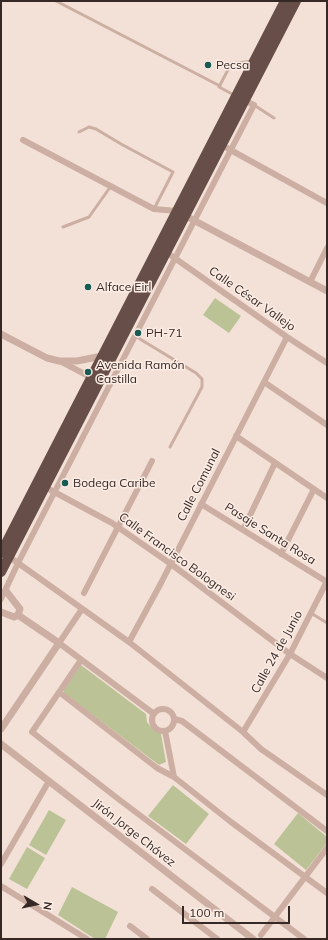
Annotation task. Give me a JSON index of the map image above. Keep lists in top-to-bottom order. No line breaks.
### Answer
{"streets":{"street":["Calle César Vallejo","Calle Comunal","Pasaje Santa Rosa","Calle Francisco Bolognesi","Calle 24 de Junio","Jirón Jorge Chávez"]},"crossings":[["Calle César Vallejo","Calle Comunal"],["Calle Comunal","Pasaje Santa Rosa"],["Calle Comunal","Calle Francisco Bolognesi"],["Pasaje Santa Rosa","Calle 24 de Junio"],["Calle Francisco Bolognesi","Calle 24 de Junio"]],"places":["Pecsa","Alface Eirl","PH-71","Avenida Ramón Castilla","Bodega Caribe"],"scale_bar":"100 m","north":"right"}
